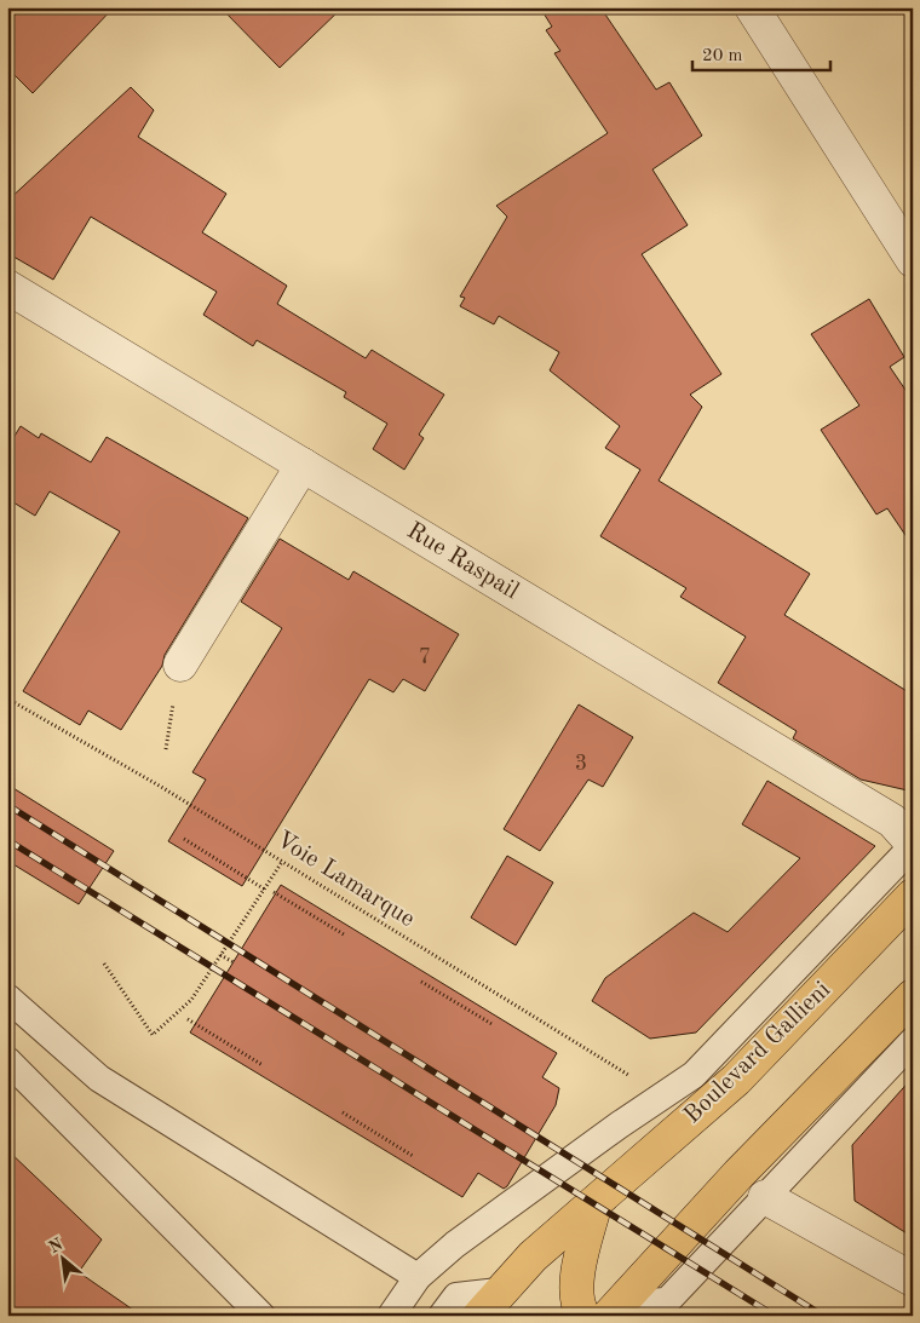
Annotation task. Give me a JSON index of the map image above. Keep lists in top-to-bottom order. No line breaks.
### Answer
{"streets":{"main road":["Boulevard Gallieni"],"street":["Rue Raspail"],"path":["Voie Lamarque"]},"house_numbers":["7","3"],"scale_bar":"20 m","north":"top left"}
